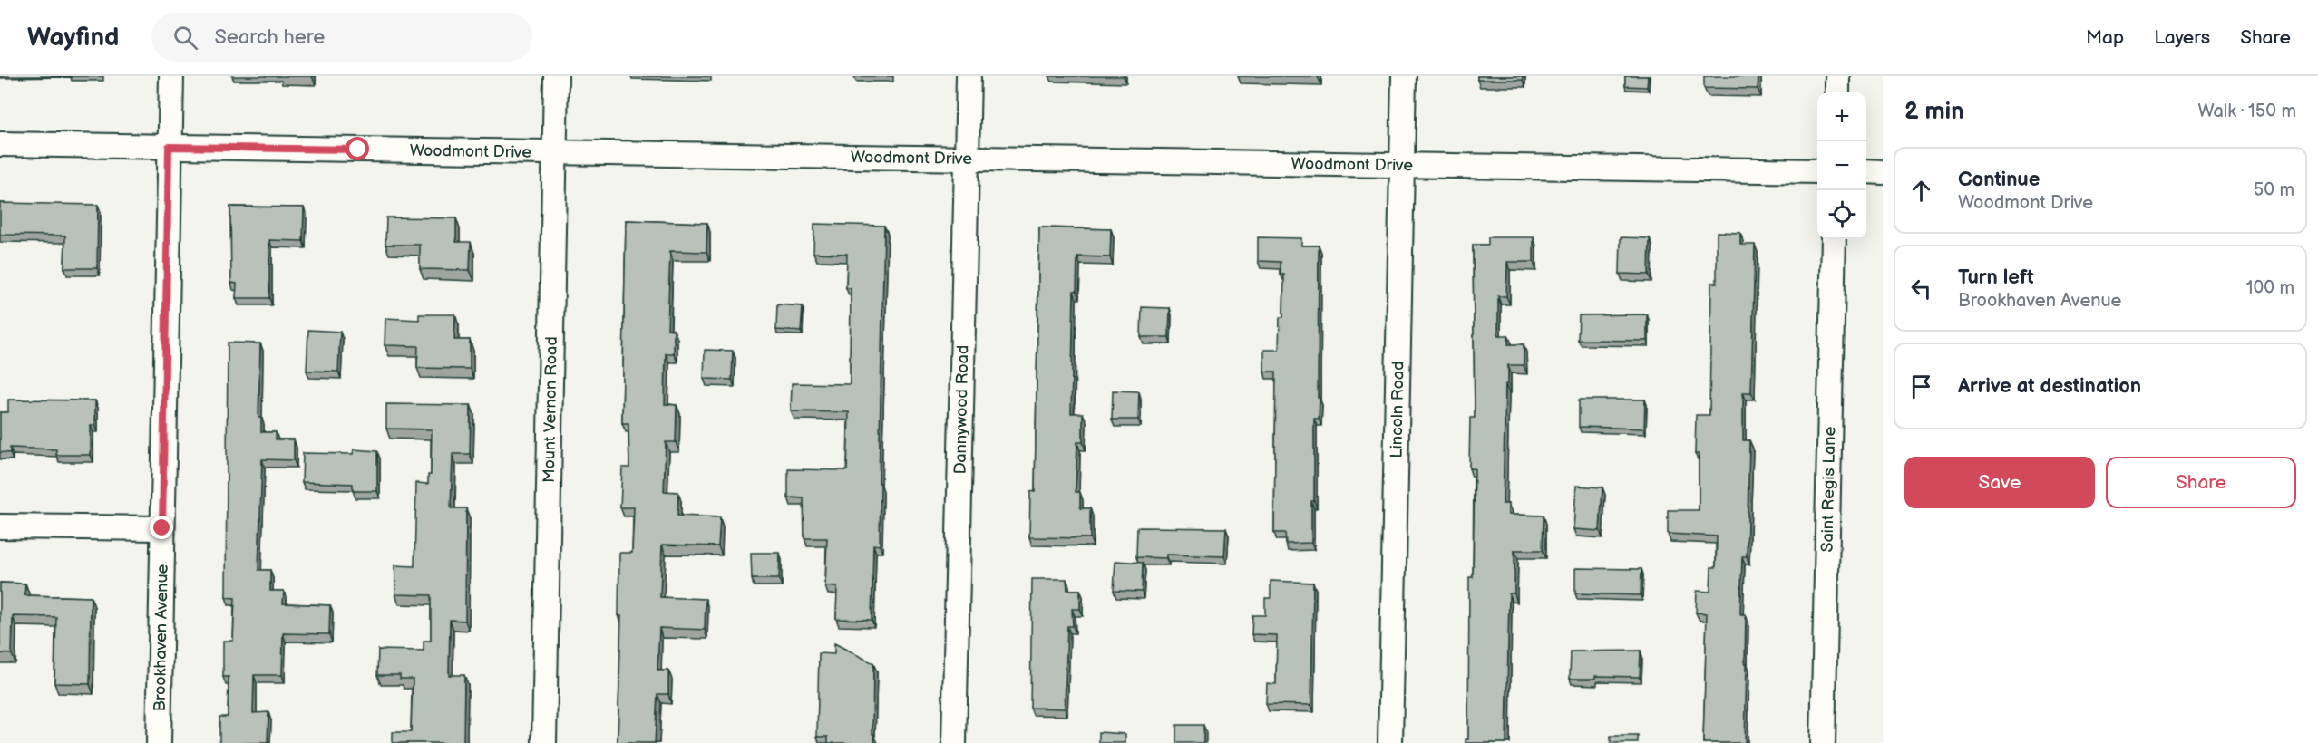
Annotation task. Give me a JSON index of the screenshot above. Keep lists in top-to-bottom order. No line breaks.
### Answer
{"streets":{"street":["Woodmont Drive","Mount Vernon Road","Dannywood Road","Lincoln Road","Saint Regis Lane","Brookhaven Avenue"]},"crossings":[["Woodmont Drive","Mount Vernon Road"],["Woodmont Drive","Dannywood Road"],["Woodmont Drive","Lincoln Road"],["Woodmont Drive","Brookhaven Avenue"]],"page":{"header":"Wayfind","search":"Search here","nav":["Map","Layers","Share"],"heading":["2 min","Walk · 150 m"],"map_buttons":["+","−"],"list":[["Continue","Woodmont Drive","50 m"],["Turn left","Brookhaven Avenue","100 m"],"Arrive at destination"],"buttons":["Save","Share"]}}
